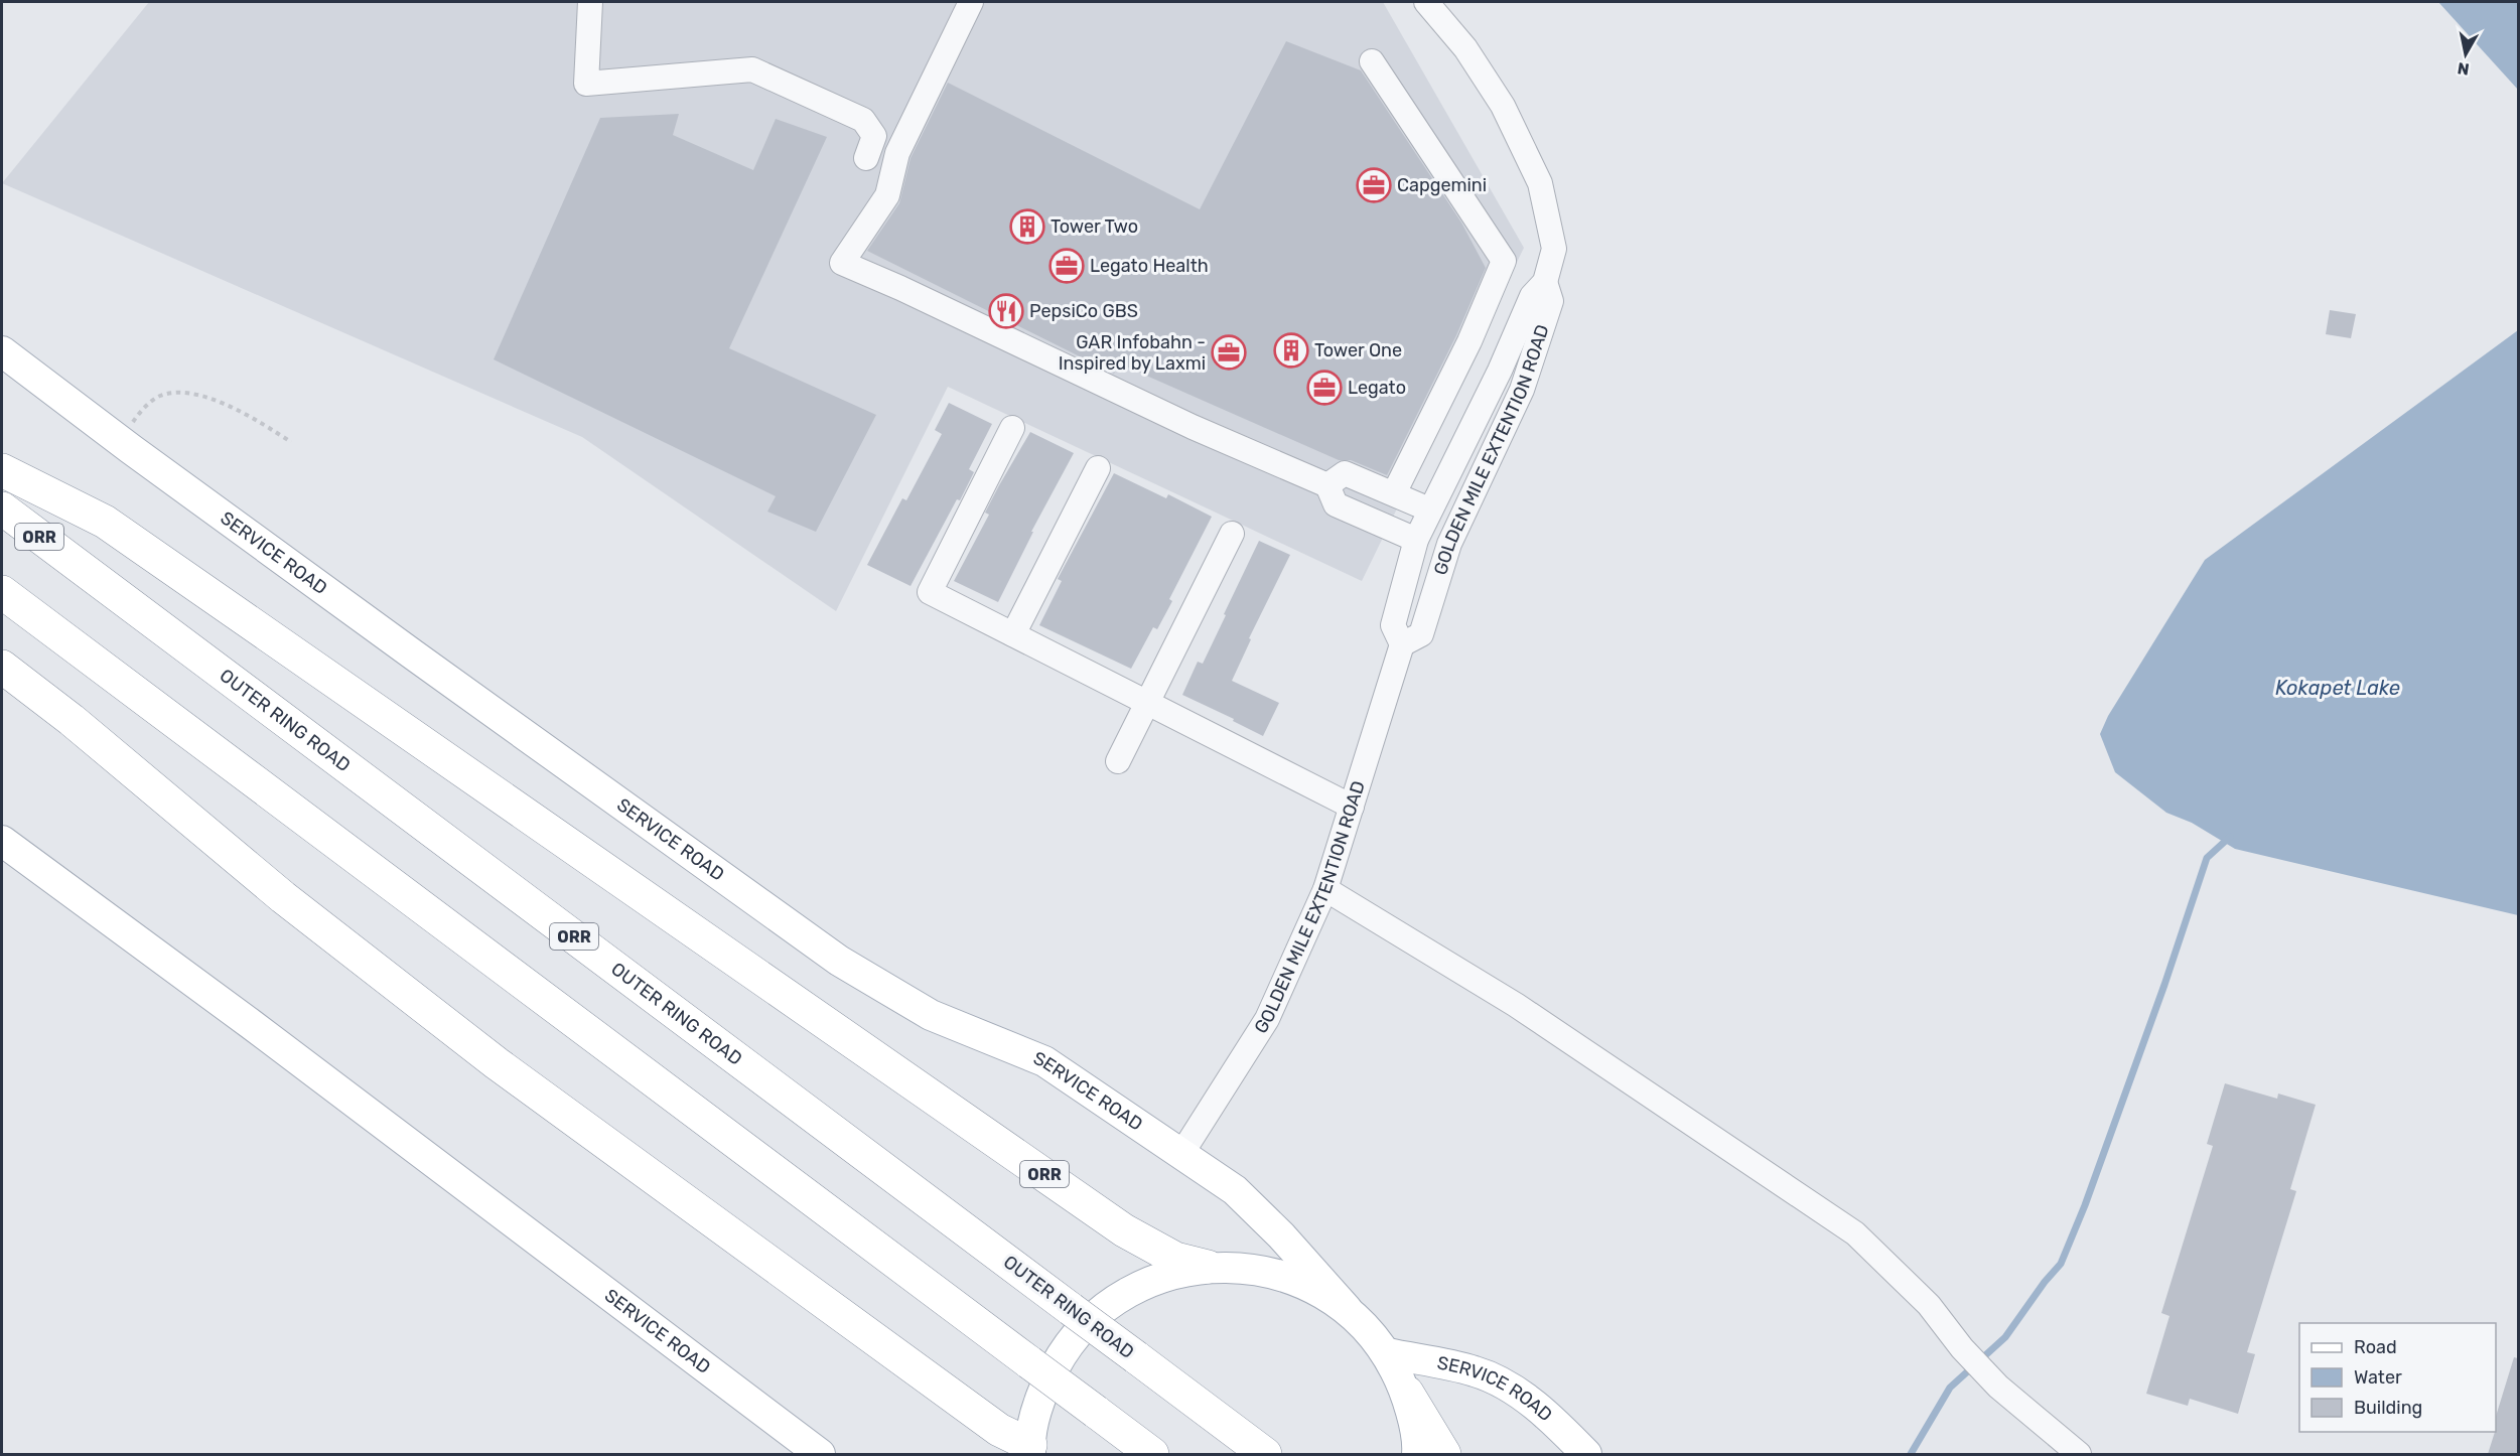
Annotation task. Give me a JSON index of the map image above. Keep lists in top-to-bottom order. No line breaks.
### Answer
{"streets":{"highway":["ORR","OUTER RING ROAD"],"main road":["SERVICE ROAD"],"street":["GOLDEN MILE EXTENTION ROAD"]},"crossings":[["GOLDEN MILE EXTENTION ROAD","SERVICE ROAD"]],"water":["Kokapet Lake"],"places":{"office":["Capgemini","Legato Health","GAR Infobahn - Inspired by Laxmi","Legato"],"building":["Tower Two","Tower One"],"restaurant":["PepsiCo GBS"]},"legend":["Road","Water","Building"],"north":"bottom"}
